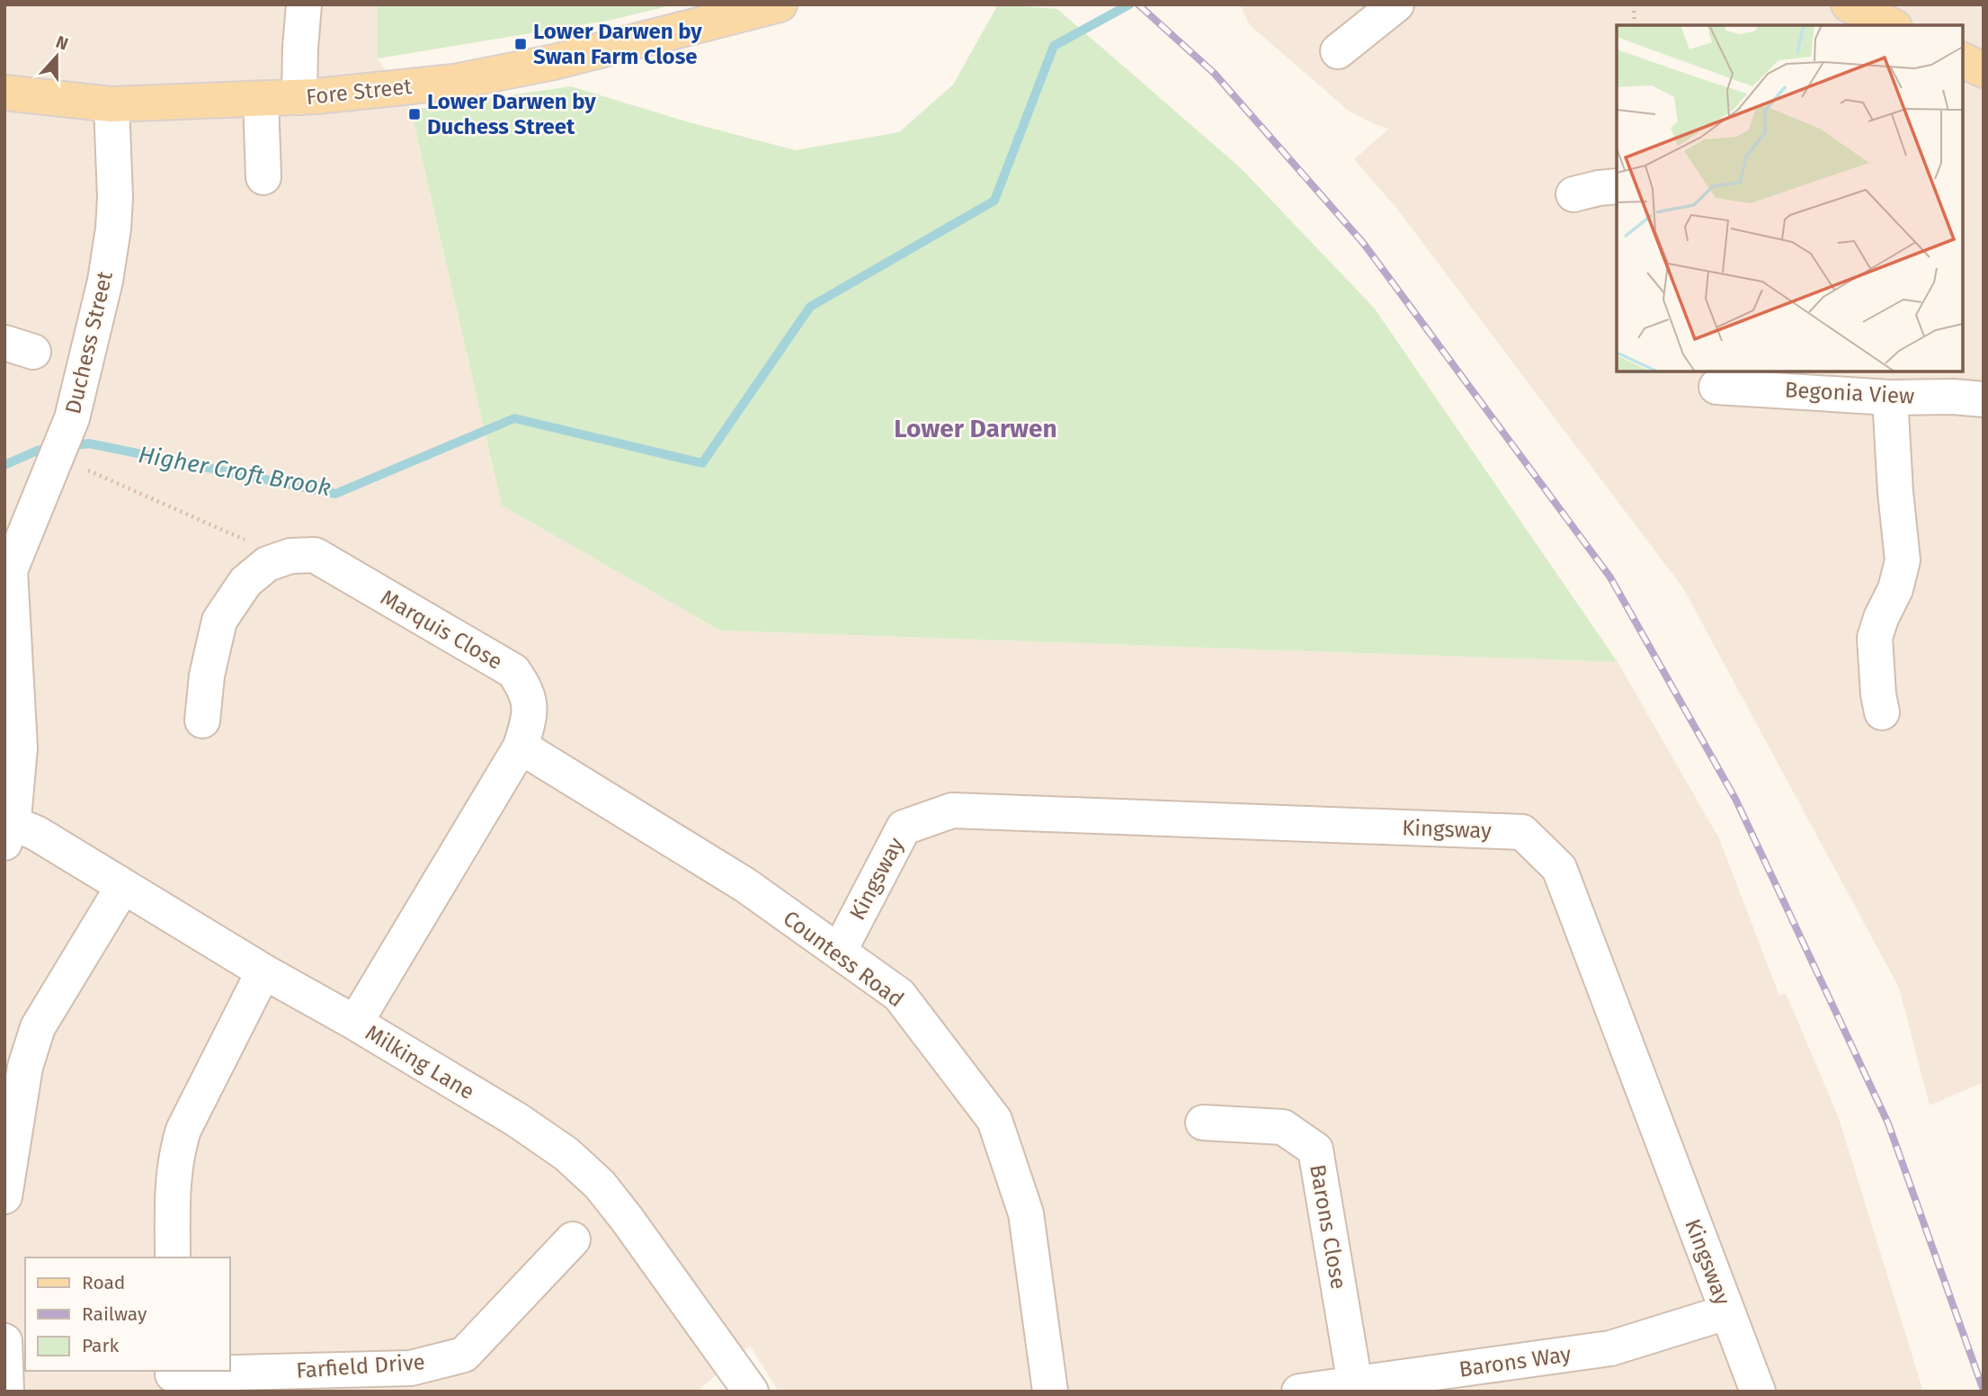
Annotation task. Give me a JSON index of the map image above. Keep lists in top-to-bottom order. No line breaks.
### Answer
{"streets":{"main road":["Fore Street"],"street":["Duchess Street","Begonia View","Marquis Close","Kingsway","Countess Road","Milking Lane","Barons Close","Barons Way","Farfield Drive"]},"crossings":[["Fore Street","Duchess Street"],["Duchess Street","Milking Lane"],["Marquis Close","Countess Road"],["Marquis Close","Milking Lane"],["Kingsway","Countess Road"],["Kingsway","Barons Way"],["Barons Close","Barons Way"]],"districts":["Lower Darwen"],"water":["Higher Croft Brook"],"places":{"transit":["Lower Darwen by Swan Farm Close","Lower Darwen by Duchess Street"]},"legend":["Road","Railway","Park"],"north":"top"}
